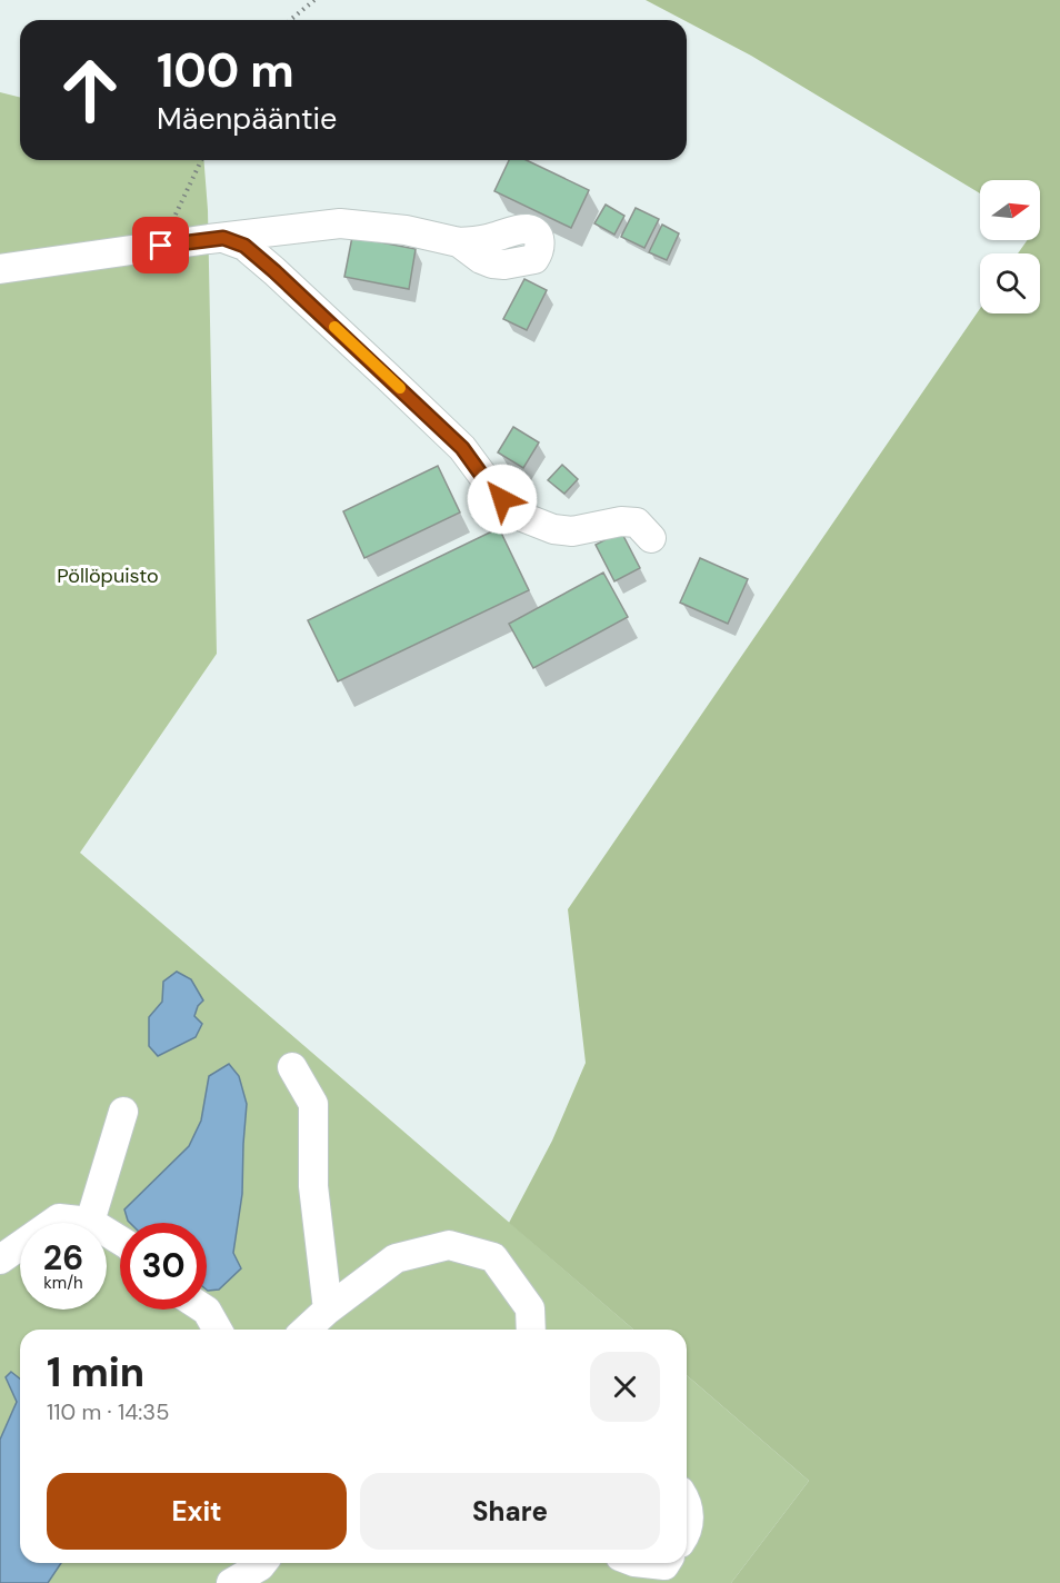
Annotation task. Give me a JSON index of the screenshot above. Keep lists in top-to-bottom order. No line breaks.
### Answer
{"parks":["Pöllöpuisto"],"north":"right","page":{"turn":["100 m","Mäenpääntie"],"speed":"26 km/h","limit":"30","heading":["1 min","110 m · 14:35"],"buttons":["Exit","Share"]}}
